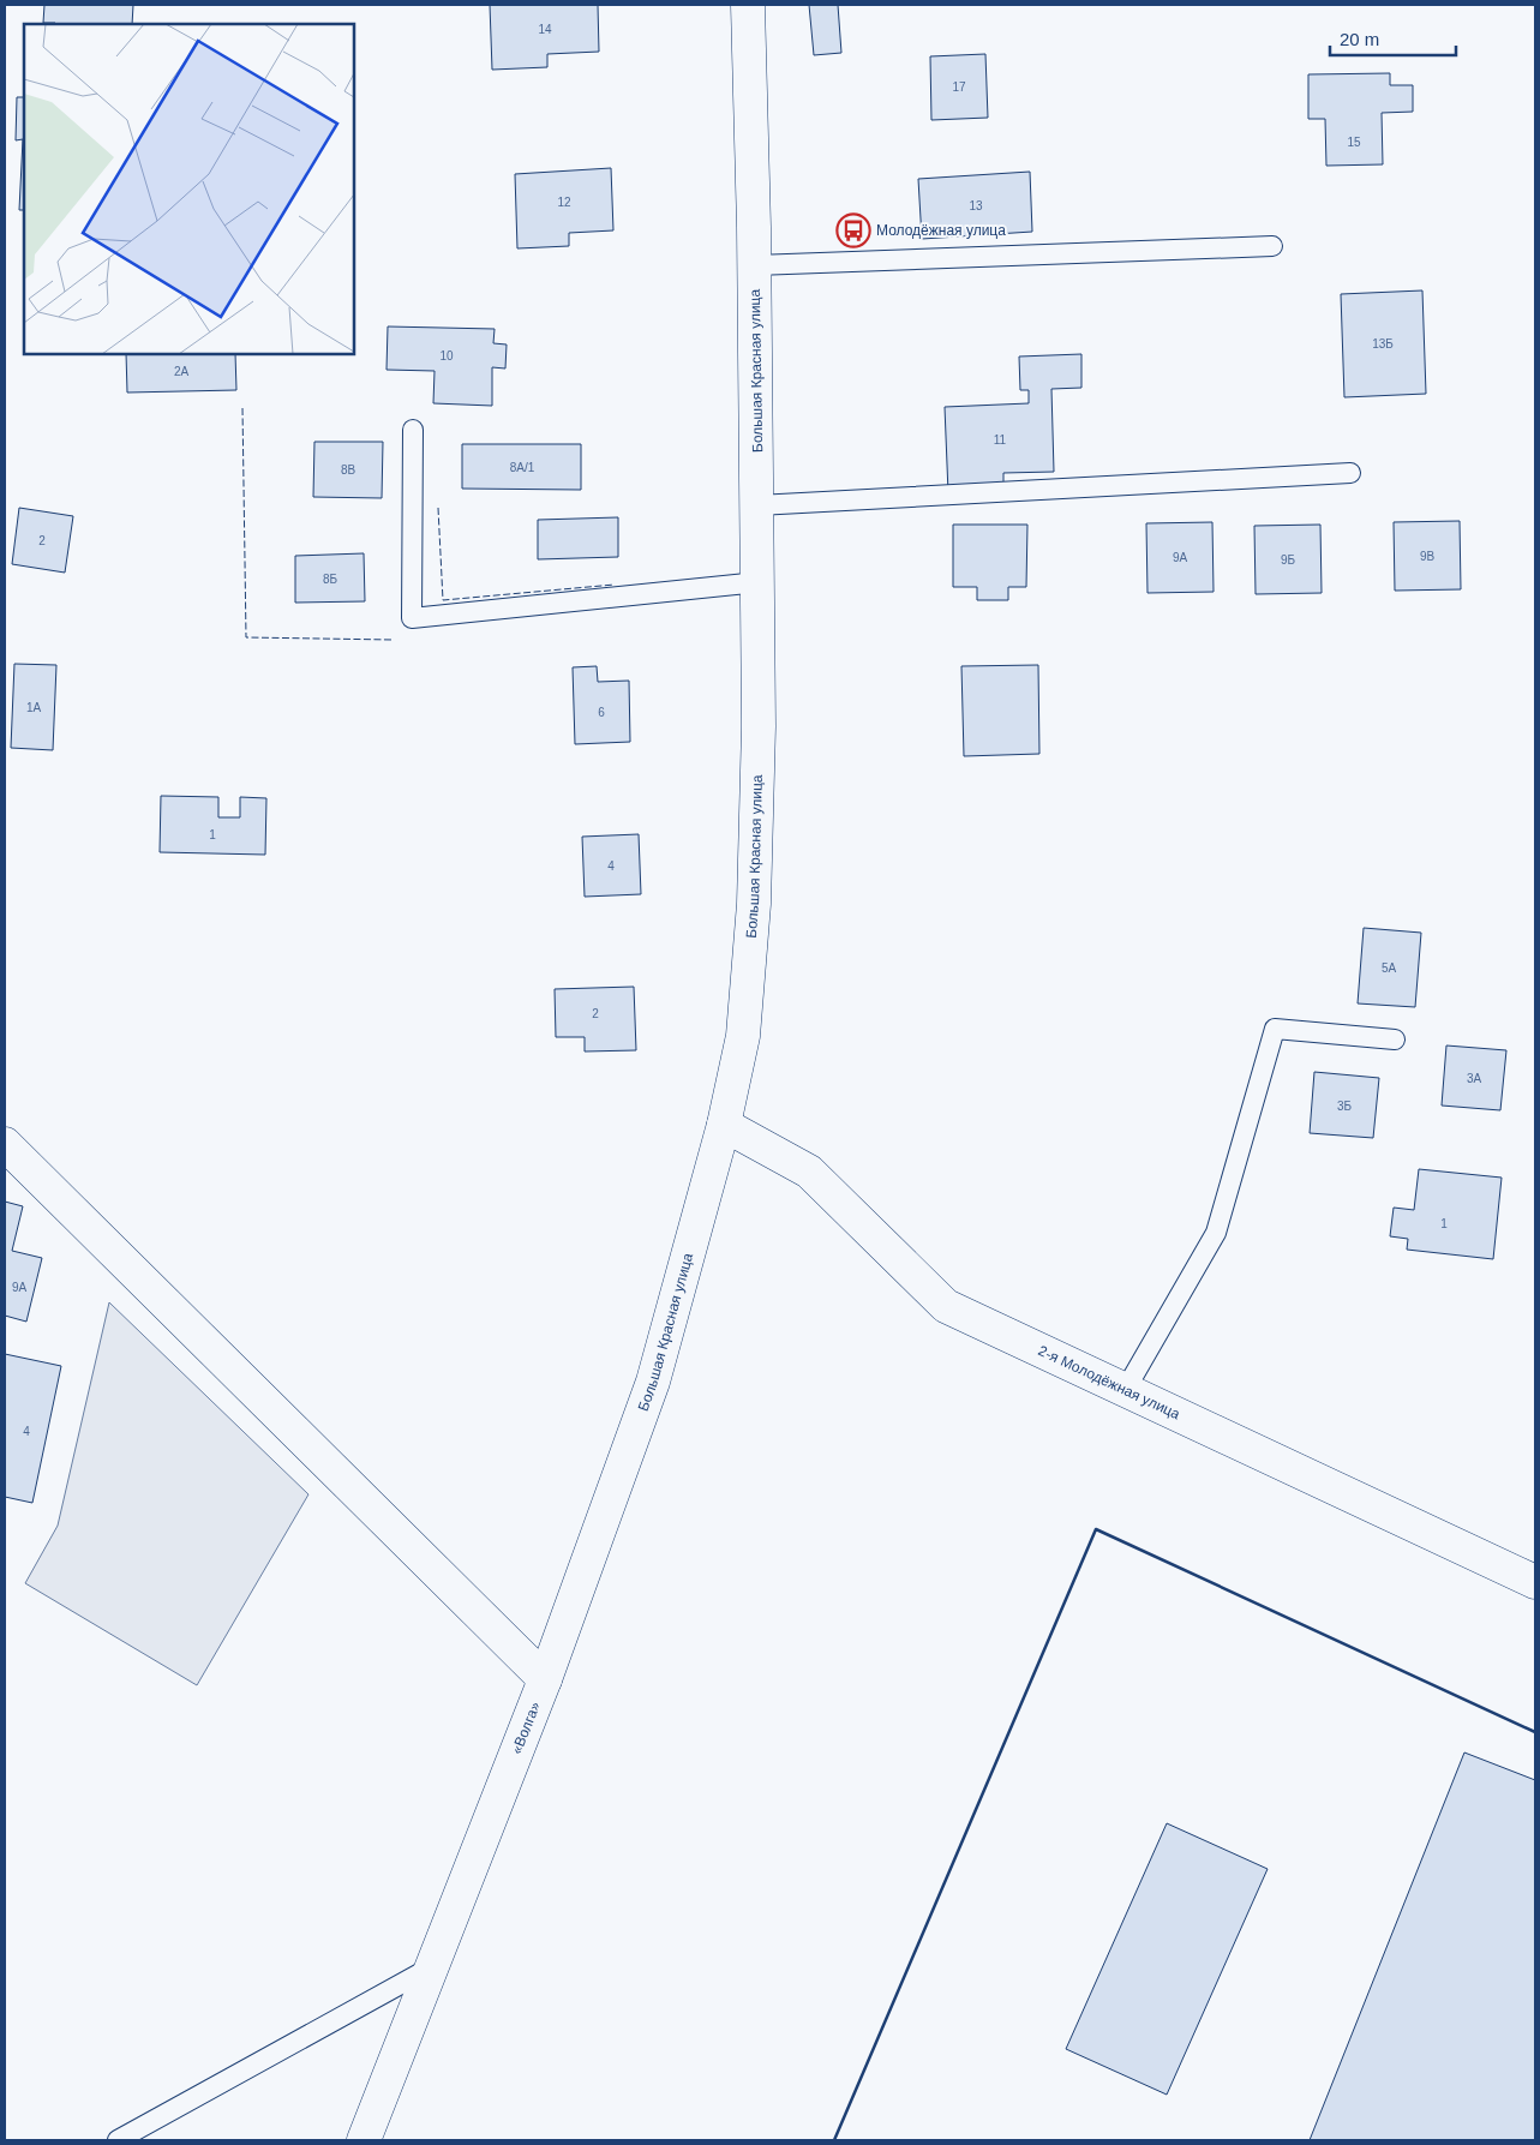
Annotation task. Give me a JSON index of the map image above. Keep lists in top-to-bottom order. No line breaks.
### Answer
{"streets":{"main road":["Большая Красная улица","2-я Молодёжная улица","«Волга»"]},"crossings":[["Большая Красная улица","2-я Молодёжная улица"],["Большая Красная улица","«Волга»"]],"places":{"bus stop":["Молодёжная улица"]},"house_numbers":["14","17","15","12","13","13Б","10","2А","11","8А/1","8В","2","9В","9А","9Б","8Б","1А","6","1","4","5А","2","3А","3Б","1","9А","4"],"scale_bar":"20 m"}
